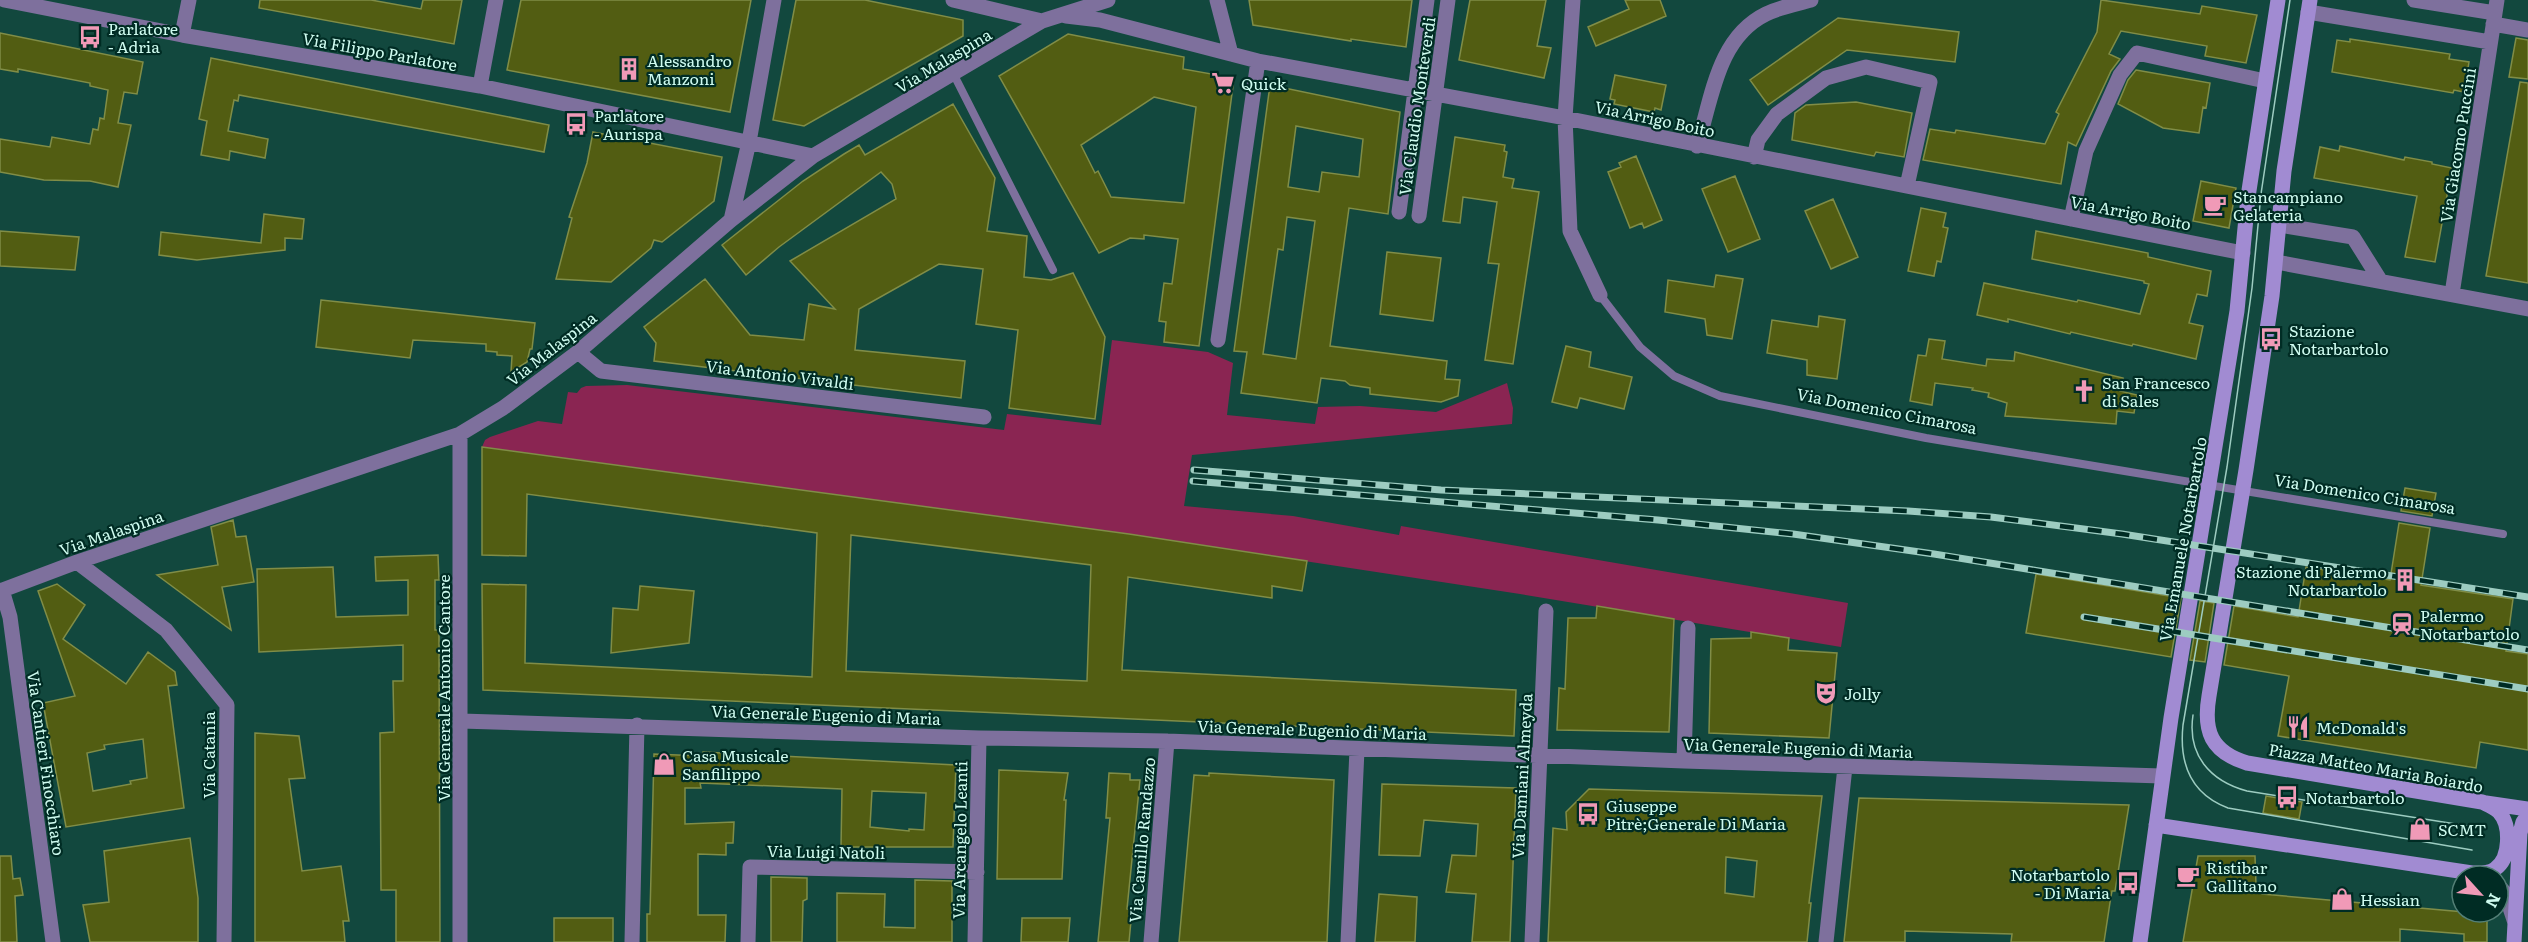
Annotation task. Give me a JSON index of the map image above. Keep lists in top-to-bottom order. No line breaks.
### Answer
{"streets":{"street":["Via Filippo Parlatore","Via Malaspina","Via Claudio Monteverdi","Via Arrigo Boito","Via Giacomo Puccini","Via Antonio Vivaldi","Via Domenico Cimarosa","Via Emanuele Notarbartolo","Via Generale Antonio Cantore","Via Generale Eugenio di Maria","Via Catania","Via Cantieri Finocchiaro","Piazza Matteo Maria Boiardo","Via Damiani Almeyda","Via Arcangelo Leanti","Via Camillo Randazzo","Via Luigi Natoli"]},"crossings":[["Via Filippo Parlatore","Via Malaspina"],["Via Malaspina","Via Arrigo Boito"],["Via Malaspina","Via Antonio Vivaldi"],["Via Malaspina","Via Generale Antonio Cantore"],["Via Malaspina","Via Catania"],["Via Malaspina","Via Cantieri Finocchiaro"],["Via Claudio Monteverdi","Via Arrigo Boito"],["Via Arrigo Boito","Via Domenico Cimarosa"],["Via Arrigo Boito","Via Emanuele Notarbartolo"],["Via Emanuele Notarbartolo","Via Generale Eugenio di Maria"],["Via Emanuele Notarbartolo","Piazza Matteo Maria Boiardo"],["Via Generale Antonio Cantore","Via Generale Eugenio di Maria"],["Via Generale Eugenio di Maria","Via Damiani Almeyda"],["Via Generale Eugenio di Maria","Via Arcangelo Leanti"],["Via Generale Eugenio di Maria","Via Camillo Randazzo"],["Via Arcangelo Leanti","Via Luigi Natoli"]],"places":{"bus stop":["Parlatore - Adria","Parlatore - Aurispa","Stazione Notarbartolo","Notarbartolo","Giuseppe Pitrè;Generale Di Maria","Notarbartolo - Di Maria"],"building":["Alessandro Manzoni","Stazione di Palermo Notarbartolo"],"supermarket":["Quick"],"cafe":["Stancampiano Gelateria","Ristibar Gallitano"],"church":["San Francesco di Sales"],"station":["Palermo Notarbartolo"],"theatre":["Jolly"],"restaurant":["McDonald's"],"shop":["Casa Musicale Sanfilippo","SCMT","Hessian"]},"north":"bottom right"}
